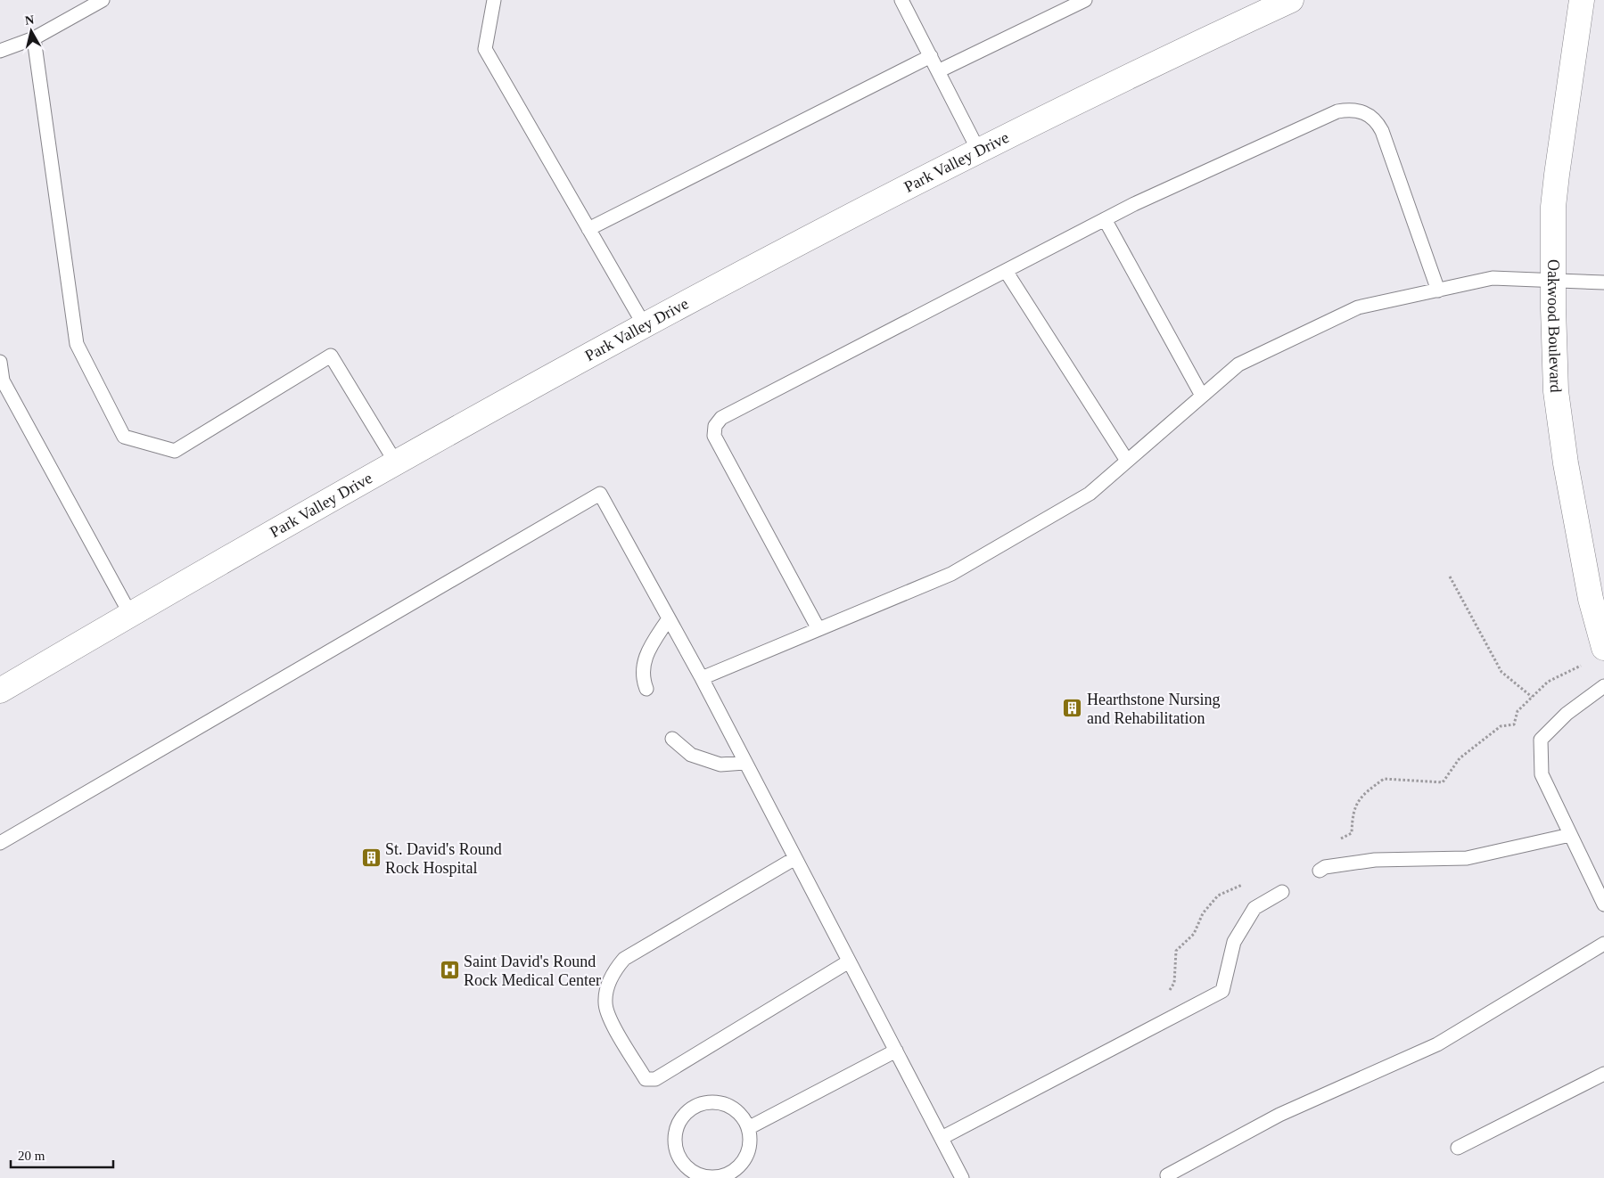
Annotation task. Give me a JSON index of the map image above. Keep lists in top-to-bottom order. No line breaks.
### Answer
{"streets":{"street":["Park Valley Drive","Oakwood Boulevard"]},"places":{"building":["Hearthstone Nursing and Rehabilitation","St. David's Round Rock Hospital"],"hospital":["Saint David's Round Rock Medical Center"]},"scale_bar":"20 m","north":"top"}
